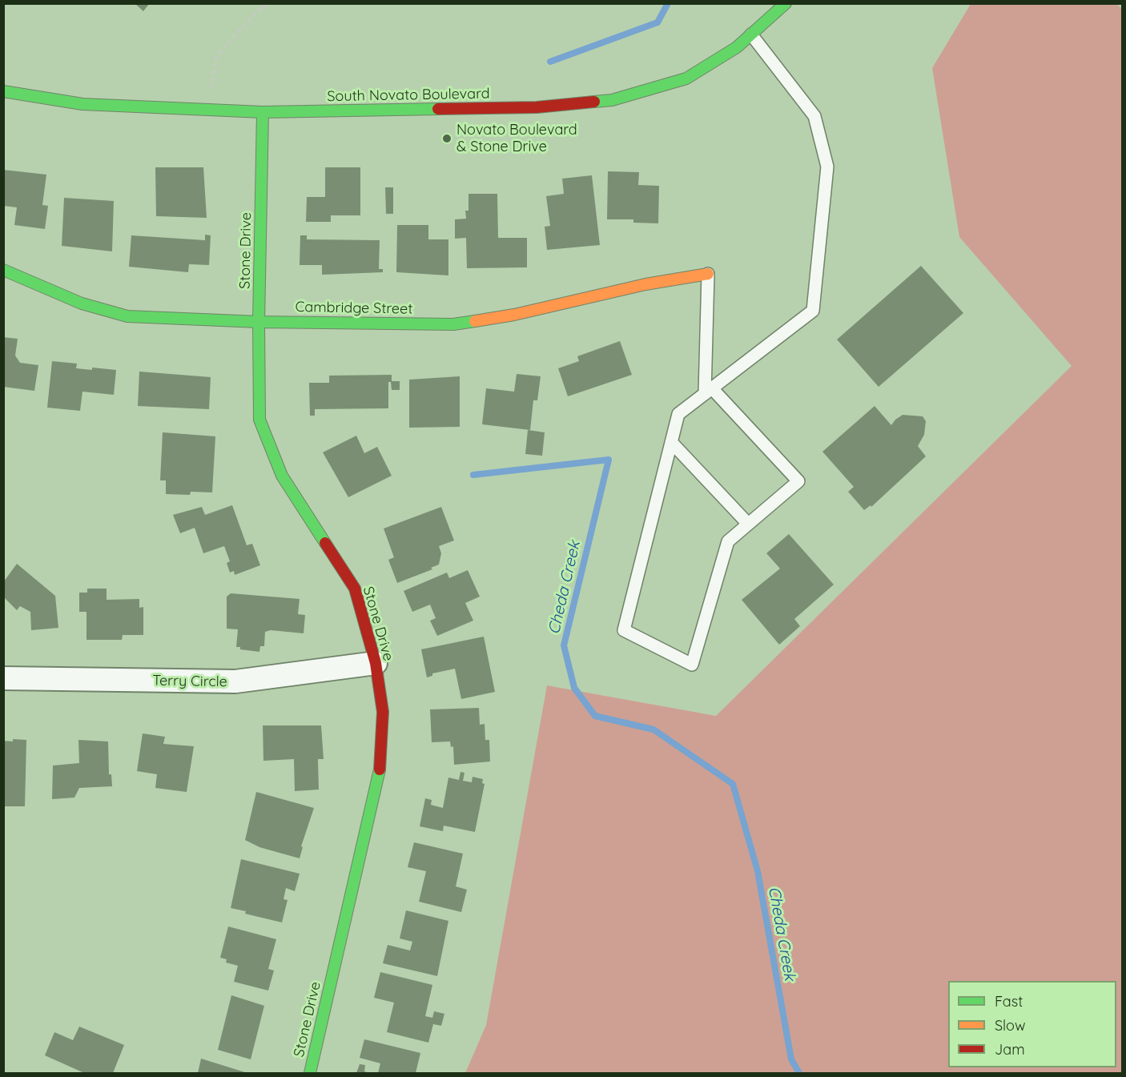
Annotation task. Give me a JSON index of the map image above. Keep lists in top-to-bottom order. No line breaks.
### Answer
{"streets":{"street":["South Novato Boulevard","Stone Drive","Cambridge Street","Terry Circle"]},"crossings":[["South Novato Boulevard","Stone Drive"],["Stone Drive","Cambridge Street"],["Stone Drive","Terry Circle"]],"water":["Cheda Creek"],"places":["Novato Boulevard & Stone Drive"],"legend":["Fast","Slow","Jam"]}
